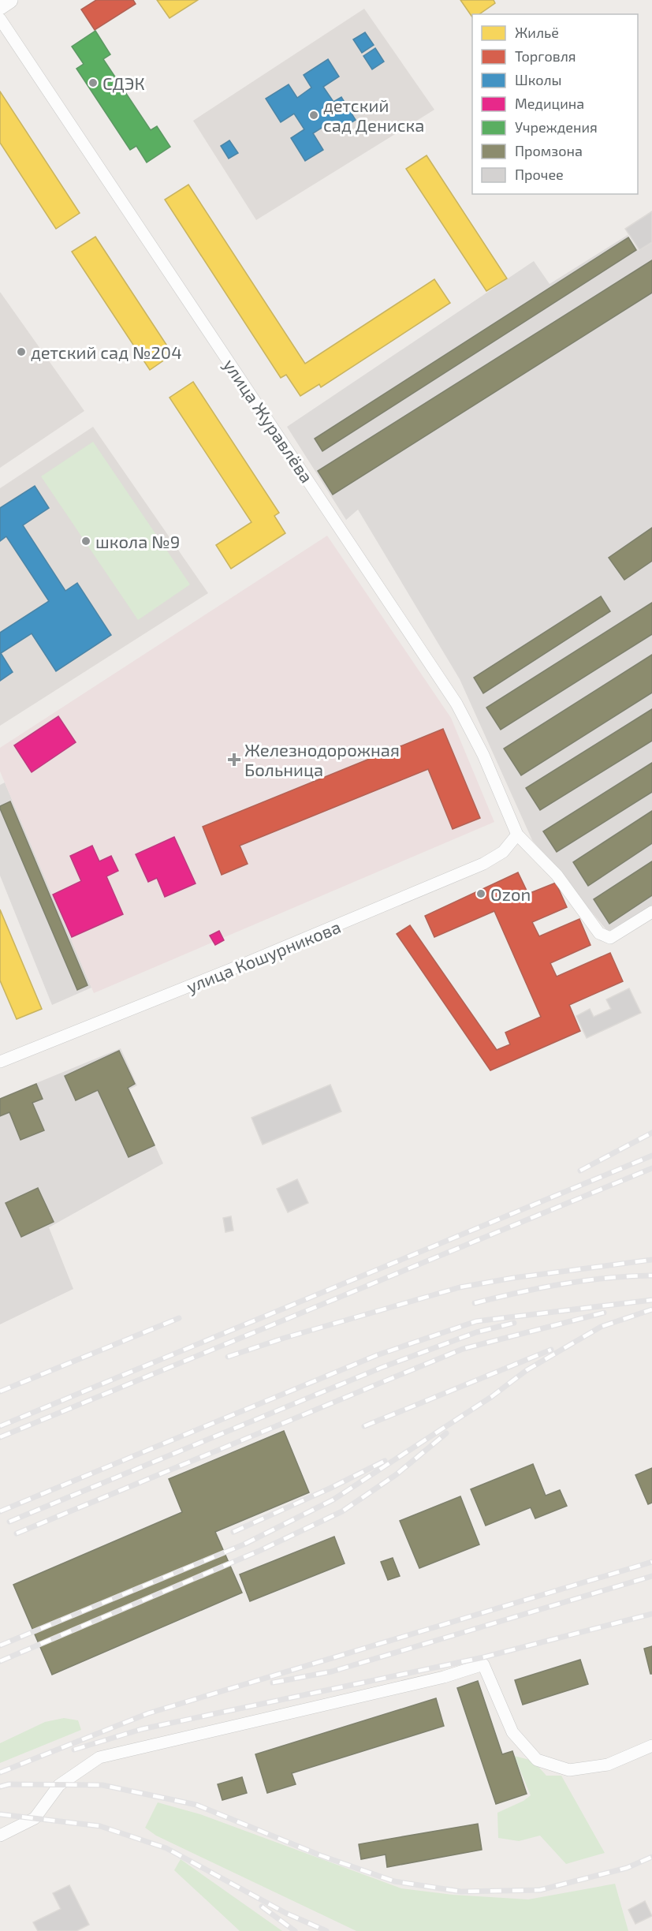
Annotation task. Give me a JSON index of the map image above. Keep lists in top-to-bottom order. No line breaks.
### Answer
{"streets":{"street":["улица Журавлёва","улица Кошурникова"]},"crossings":[["улица Журавлёва","улица Кошурникова"]],"places":{"other":["СДЭК","детский сад Дениска","детский сад №204","школа №9","Ozon"],"health":["Железнодорожная Больница"]},"legend":["Жильё","Торговля","Школы","Медицина","Учреждения","Промзона","Прочее"]}
